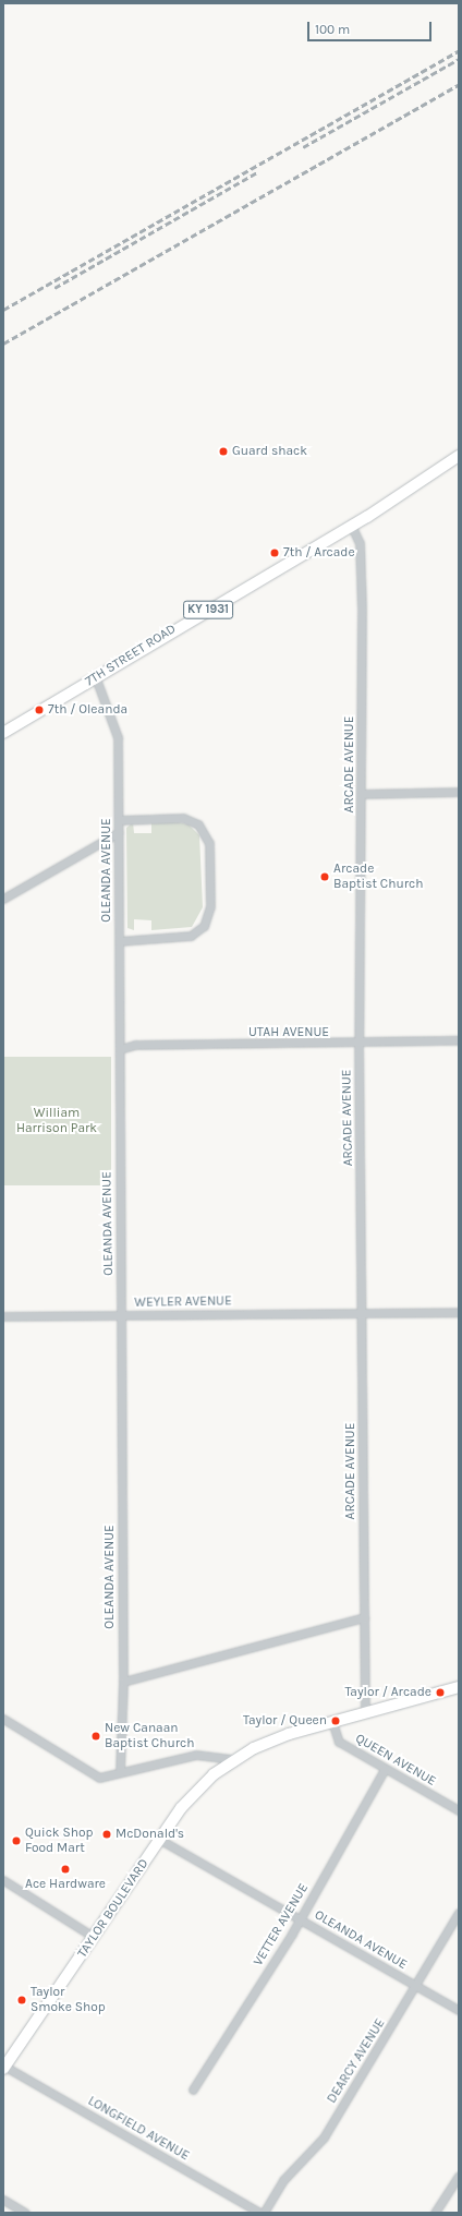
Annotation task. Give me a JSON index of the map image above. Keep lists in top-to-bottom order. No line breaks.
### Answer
{"streets":{"main road":["KY 1931","7TH STREET ROAD","TAYLOR BOULEVARD"],"street":["ARCADE AVENUE","OLEANDA AVENUE","UTAH AVENUE","WEYLER AVENUE","QUEEN AVENUE","VETTER AVENUE","DEARCY AVENUE","LONGFIELD AVENUE"]},"crossings":[["7TH STREET ROAD","ARCADE AVENUE"],["7TH STREET ROAD","OLEANDA AVENUE"],["ARCADE AVENUE","UTAH AVENUE"],["ARCADE AVENUE","WEYLER AVENUE"],["ARCADE AVENUE","TAYLOR BOULEVARD"],["OLEANDA AVENUE","UTAH AVENUE"],["OLEANDA AVENUE","WEYLER AVENUE"],["OLEANDA AVENUE","TAYLOR BOULEVARD"],["OLEANDA AVENUE","VETTER AVENUE"],["OLEANDA AVENUE","DEARCY AVENUE"],["QUEEN AVENUE","TAYLOR BOULEVARD"],["QUEEN AVENUE","VETTER AVENUE"],["TAYLOR BOULEVARD","LONGFIELD AVENUE"],["DEARCY AVENUE","LONGFIELD AVENUE"]],"parks":["William Harrison Park"],"places":["Guard shack","7th / Arcade","7th / Oleanda","Arcade Baptist Church","Taylor / Arcade","Taylor / Queen","New Canaan Baptist Church","McDonald's","Quick Shop Food Mart","Ace Hardware","Taylor Smoke Shop"],"scale_bar":"100 m"}
